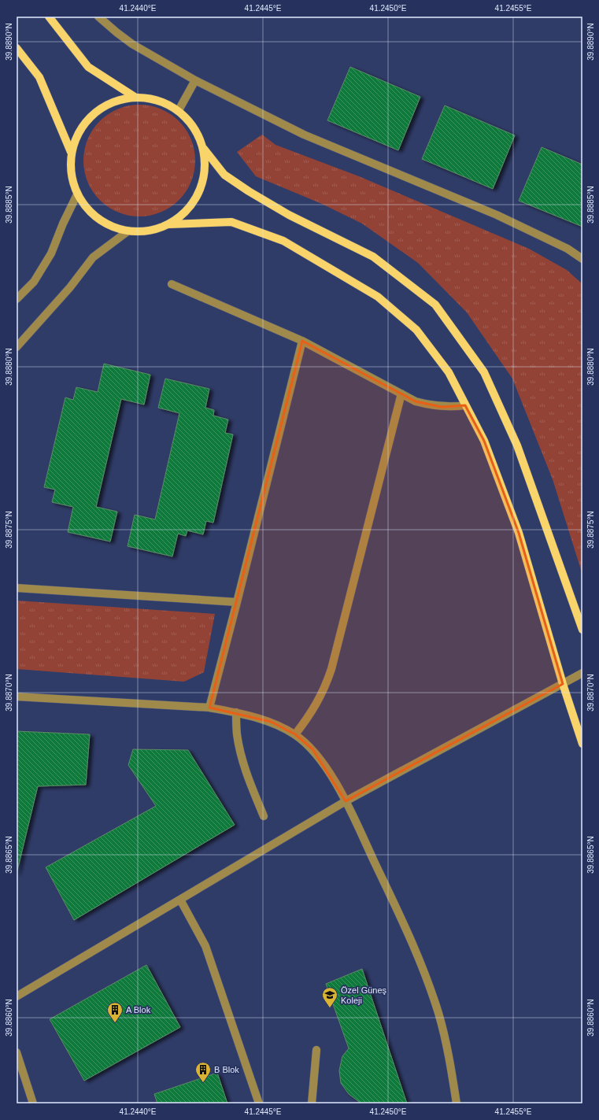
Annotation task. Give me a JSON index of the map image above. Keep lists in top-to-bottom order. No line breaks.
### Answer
{"places":{"school or university":["Özel Güneş Koleji"],"building":["A Blok","B Blok"]},"coordinates":["41.2440°E","41.2445°E","41.2450°E","41.2455°E","39.8890°N","39.8885°N","39.8880°N","39.8875°N","39.8870°N","39.8865°N","39.8860°N"]}
